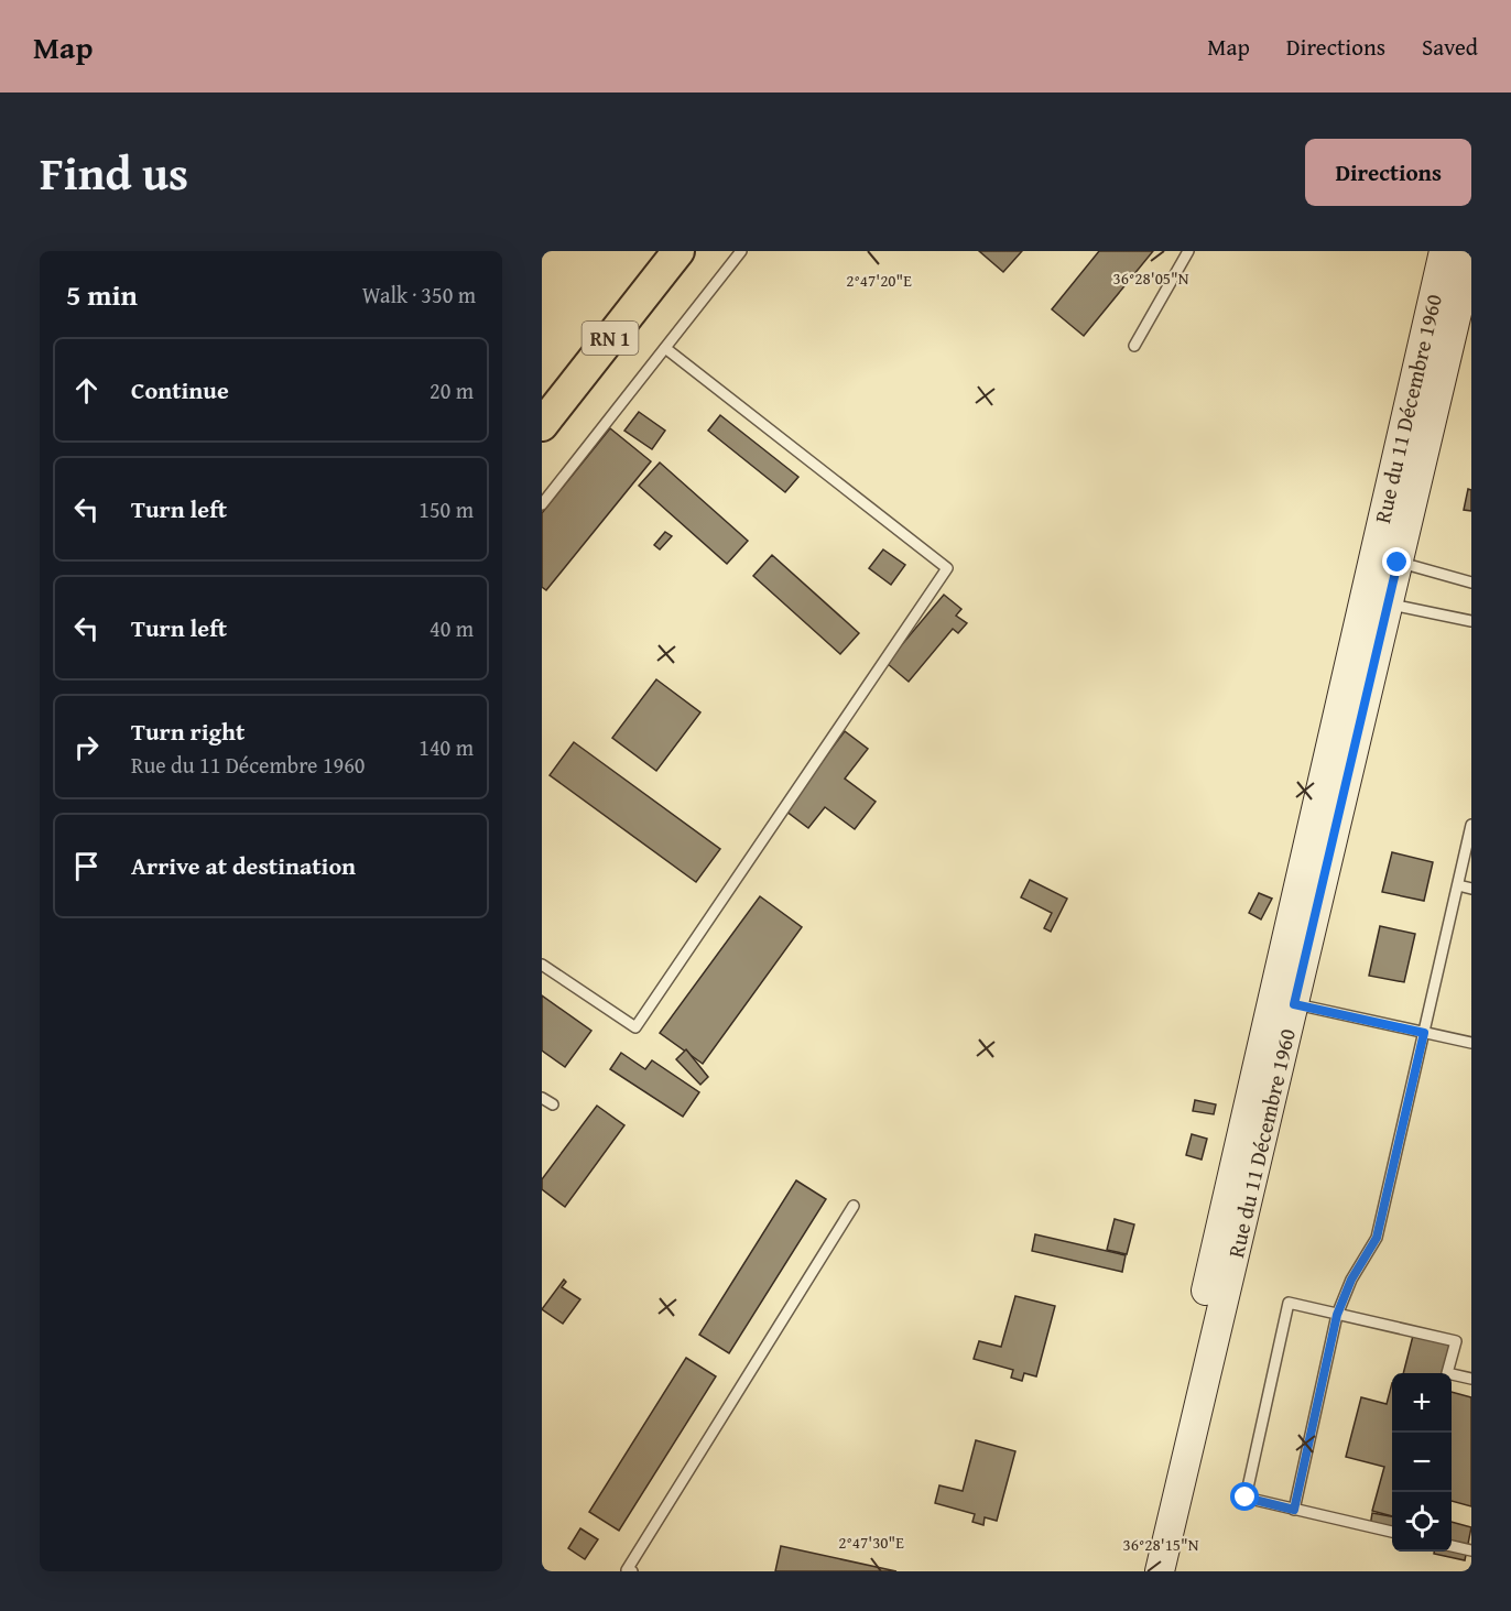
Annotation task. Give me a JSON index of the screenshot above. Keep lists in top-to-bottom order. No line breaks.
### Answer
{"streets":{"main road":["RN 1","Rue du 11 Décembre 1960"]},"page":{"header":"Map","nav":["Map","Directions","Saved"],"title":"Find us","buttons":"Directions","heading":["5 min","Walk · 350 m"],"list":[["Continue","20 m"],["Turn left","150 m"],["Turn left","40 m"],["Turn right","Rue du 11 Décembre 1960","140 m"],"Arrive at destination"],"map_buttons":["+","−"]},"coordinates":["36°28'05\"N","2°47'20\"E","2°47'30\"E","36°28'15\"N"]}
